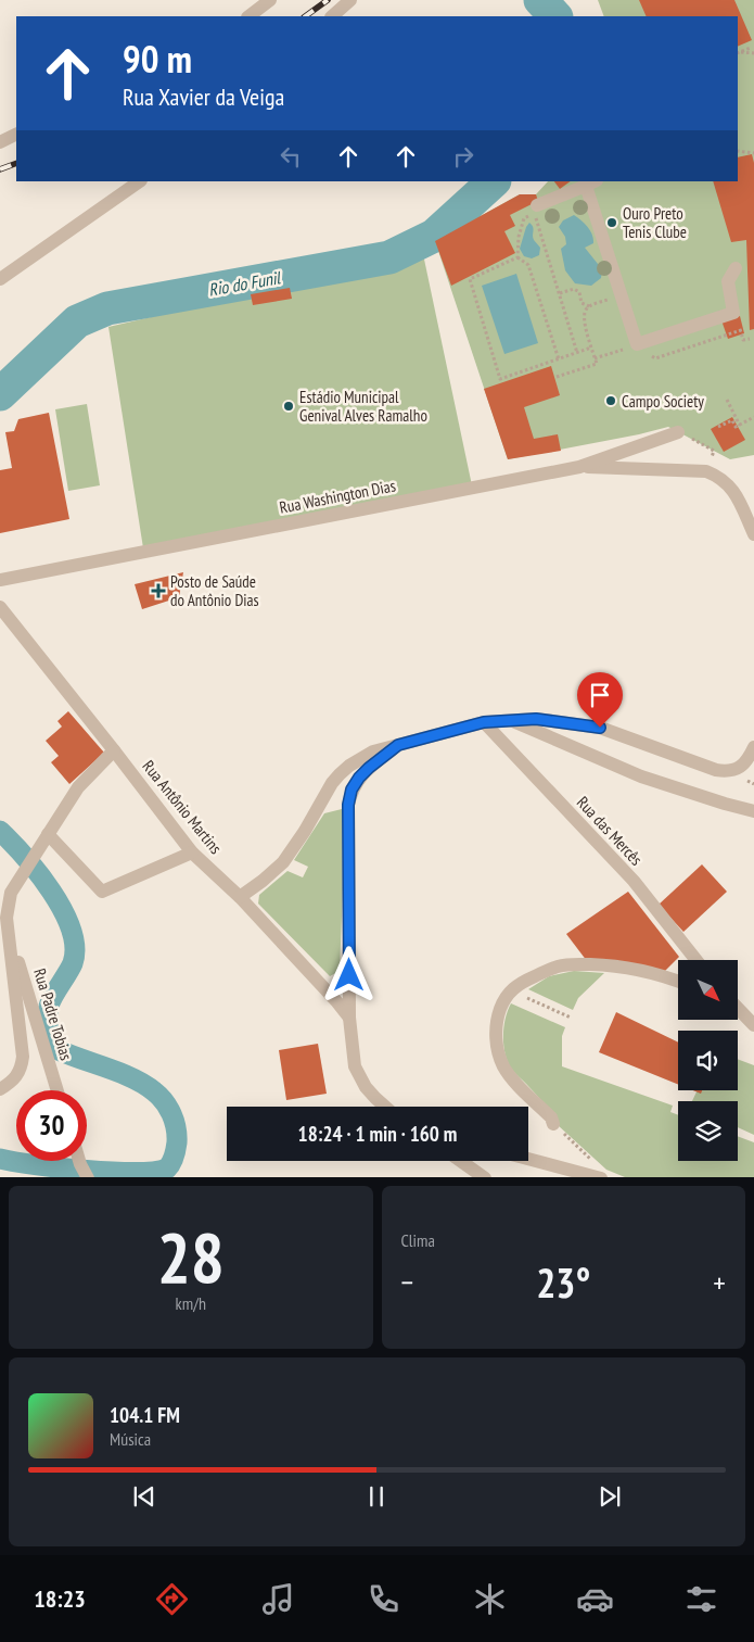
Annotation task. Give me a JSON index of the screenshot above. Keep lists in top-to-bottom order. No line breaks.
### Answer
{"streets":{"street":["Rua Washington Dias","Rua Antônio Martins","Rua das Mercês","Rua Padre Tobias"]},"water":["Rio do Funil"],"places":{"other":["Ouro Preto Tenis Clube","Campo Society","Estádio Municipal Genival Alves Ramalho"],"health":["Posto de Saúde do Antônio Dias"]},"north":"bottom right","page":{"turn":["90 m","Rua Xavier da Veiga"],"limit":"30","trip":"18:24 · 1 min · 160 m","tile":[["28","km/h"],"Clima"],"heat":["−","23°","+"],"song":["104.1 FM","Música"],"tabs":"18:23"}}
